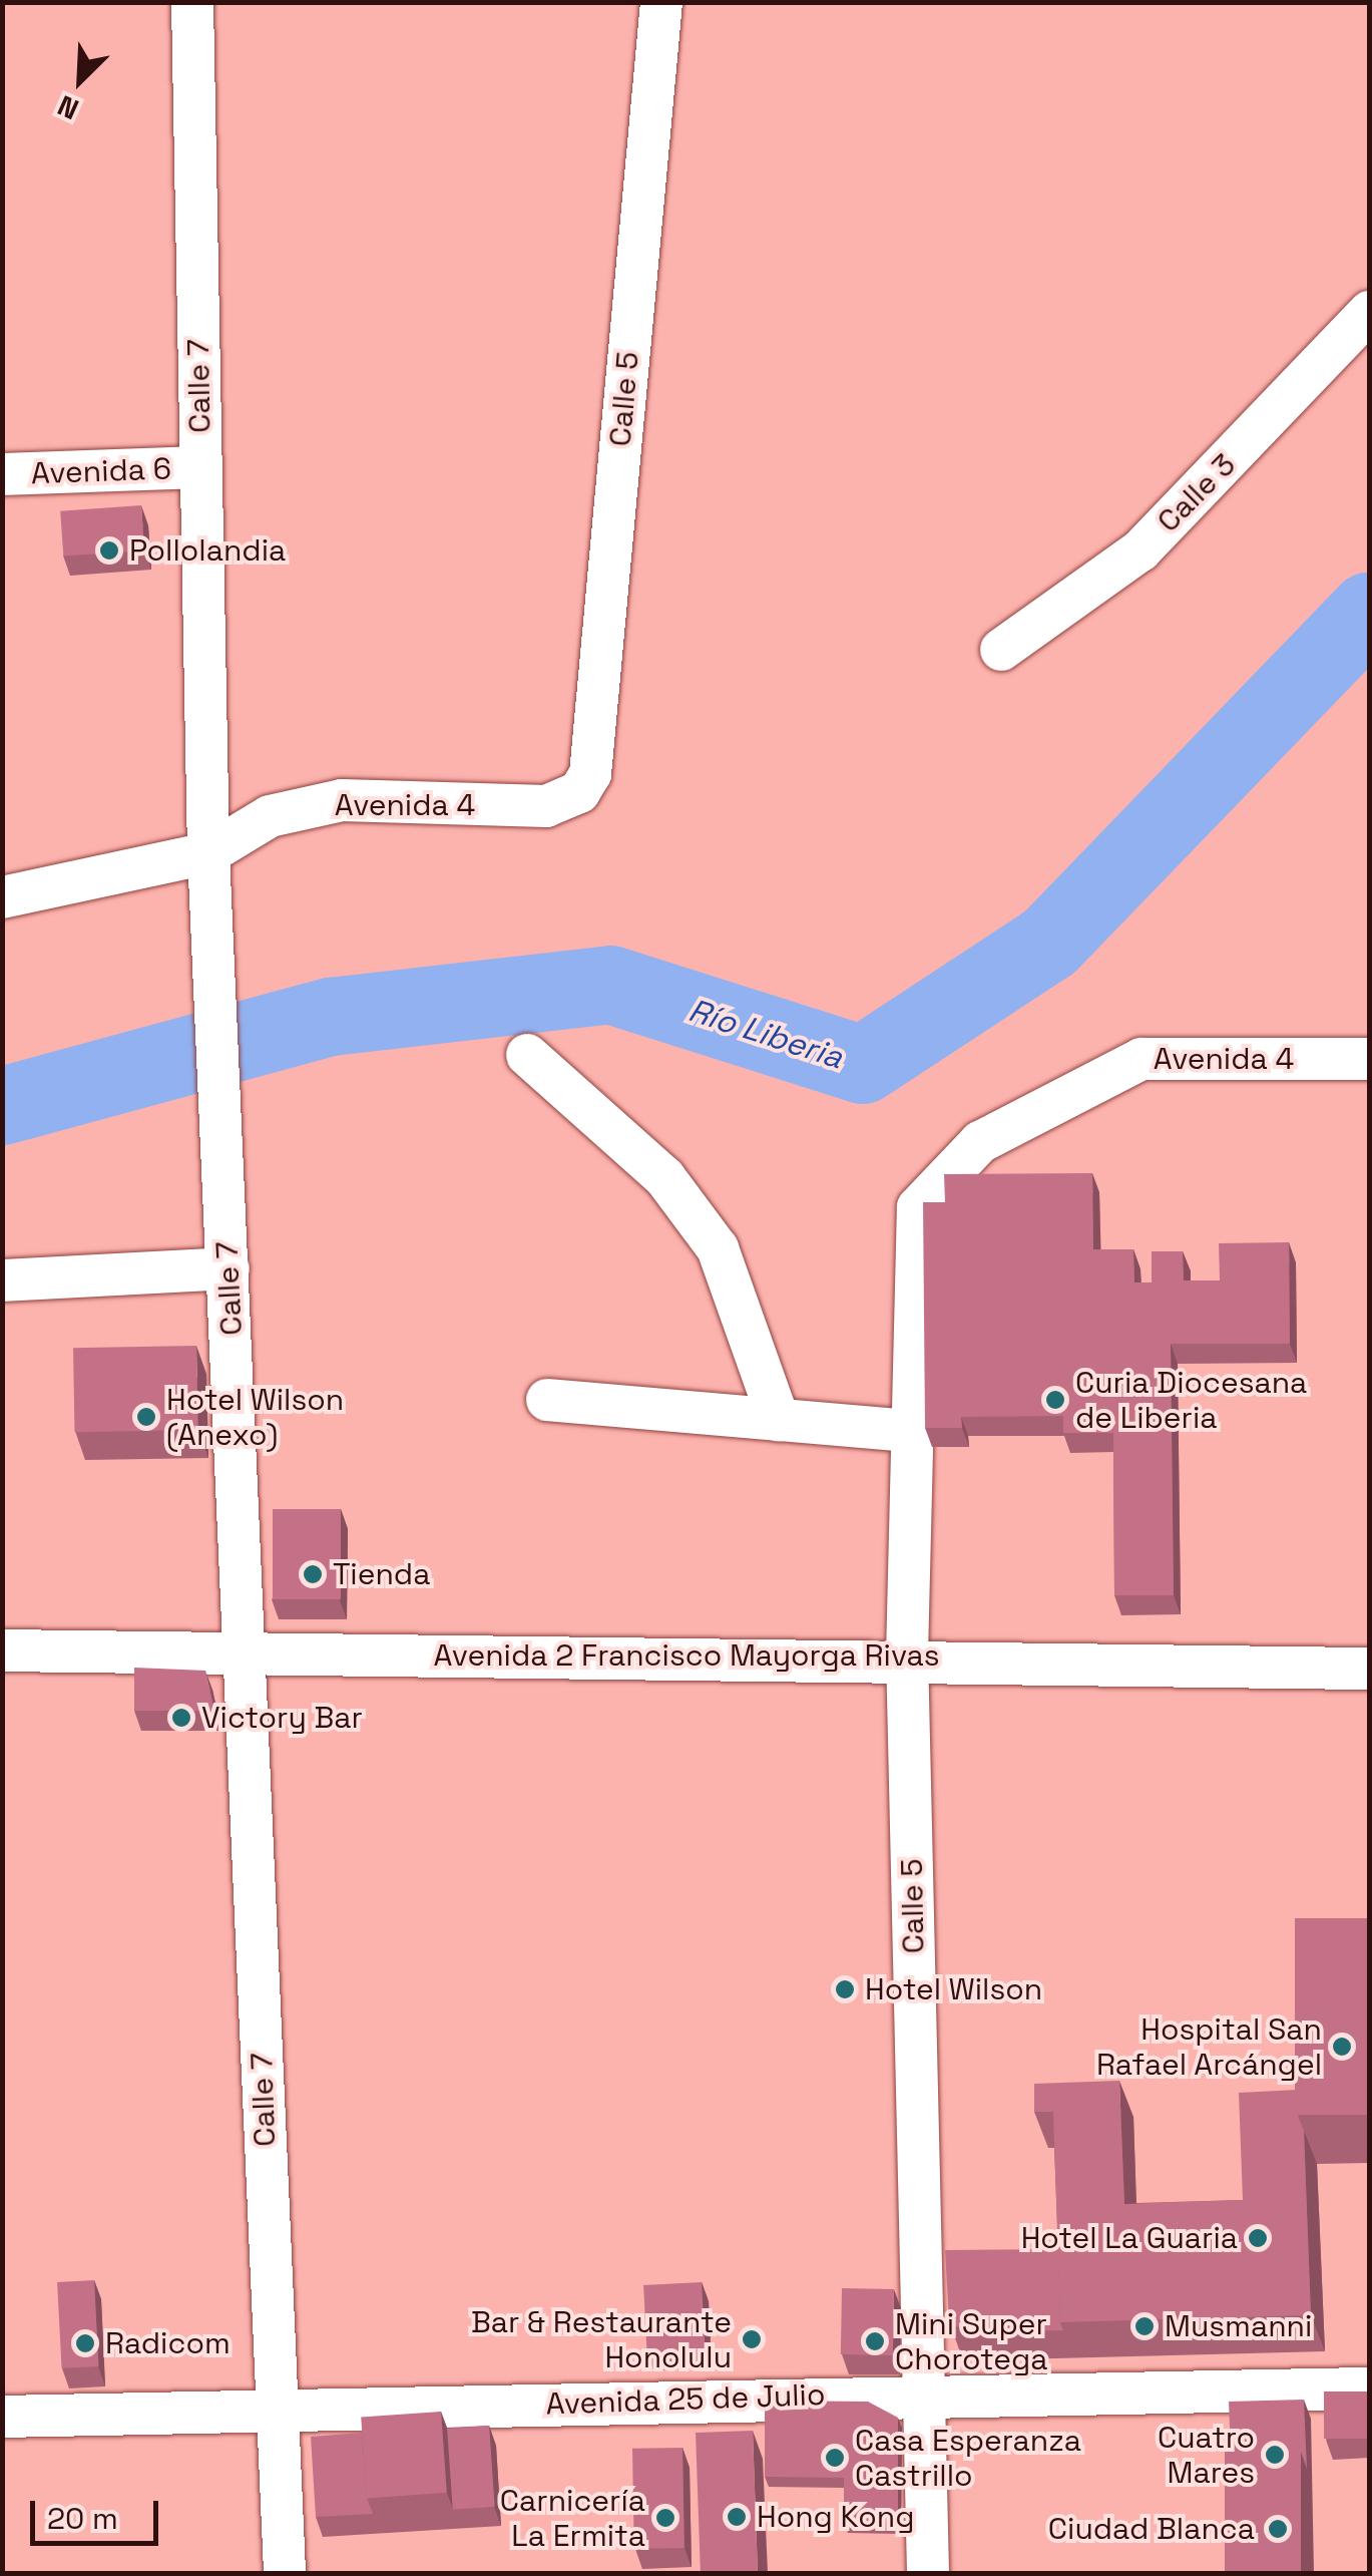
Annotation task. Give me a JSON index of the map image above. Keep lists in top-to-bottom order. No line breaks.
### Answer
{"streets":{"street":["Calle 7","Calle 5","Avenida 6","Calle 3","Avenida 4","Avenida 2 Francisco Mayorga Rivas","Avenida 25 de Julio"]},"crossings":[["Calle 7","Avenida 6"],["Calle 7","Avenida 4"],["Calle 7","Avenida 2 Francisco Mayorga Rivas"],["Calle 7","Avenida 25 de Julio"],["Calle 5","Avenida 4"],["Calle 5","Avenida 2 Francisco Mayorga Rivas"],["Calle 5","Avenida 25 de Julio"]],"water":["Río Liberia"],"places":["Pollolandia","Curia Diocesana de Liberia","Hotel Wilson (Anexo)","Tienda","Victory Bar","Hotel Wilson","Hospital San Rafael Arcángel","Hotel La Guaria","Musmanni","Bar & Restaurante Honolulu","Mini Super Chorotega","Radicom","Cuatro Mares","Casa Esperanza Castrillo","Hong Kong","Carnicería La Ermita","Ciudad Blanca"],"scale_bar":"20 m","north":"bottom left"}
